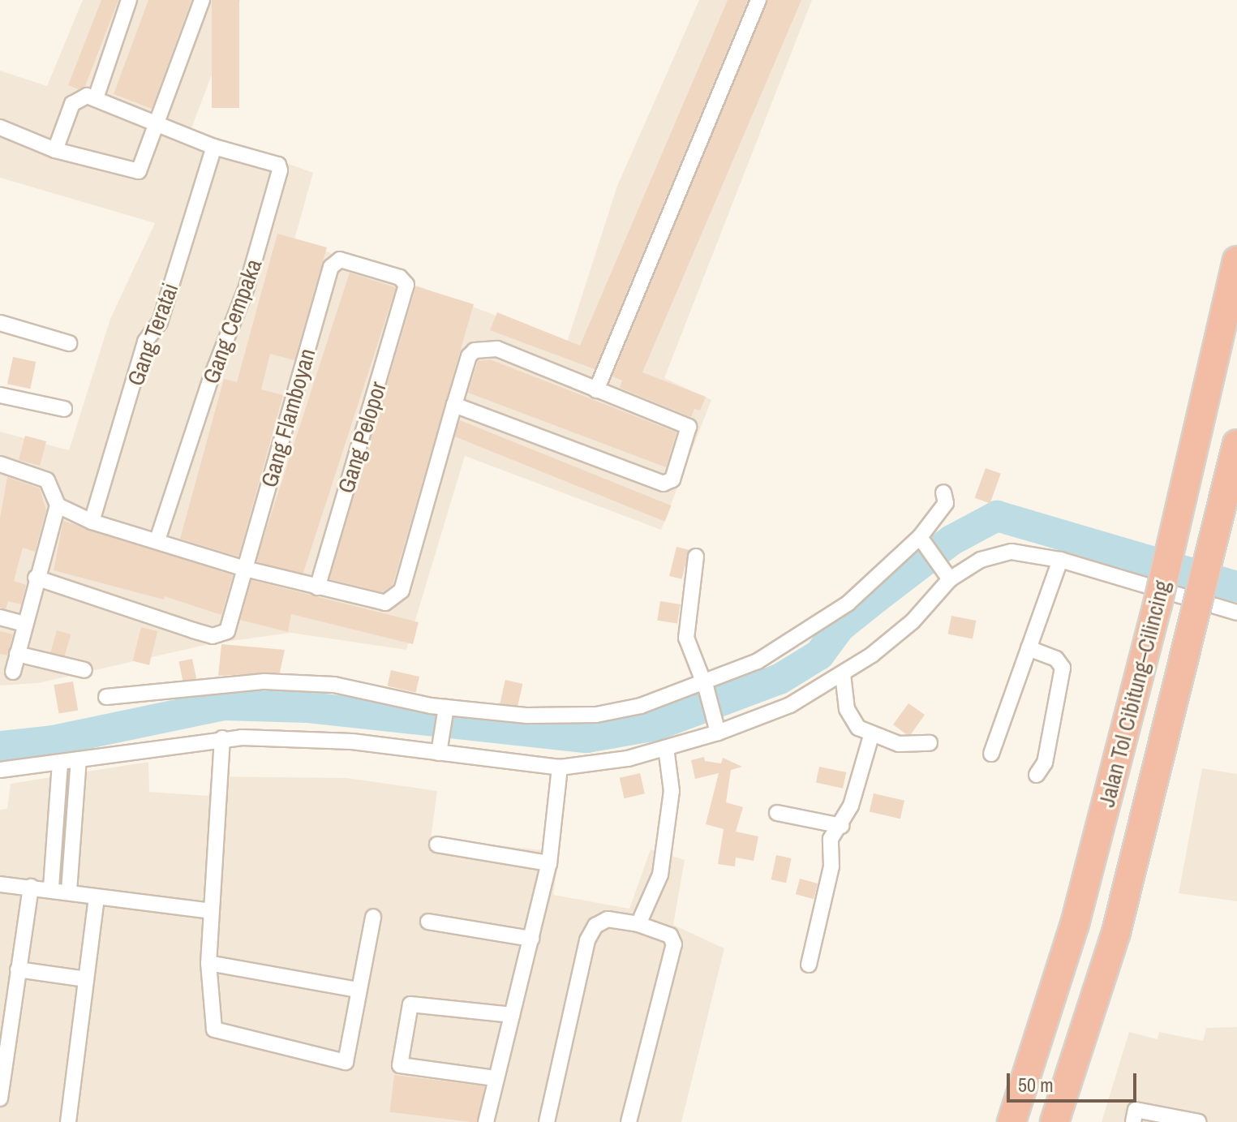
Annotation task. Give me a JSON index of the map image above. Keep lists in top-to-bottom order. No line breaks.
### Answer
{"streets":{"highway":["Jalan Tol Cibitung–Cilincing"],"street":["Gang Cempaka","Gang Teratai","Gang Flamboyan","Gang Pelopor"]},"crossings":[["Gang Cempaka","Gang Teratai"],["Gang Flamboyan","Gang Pelopor"]],"scale_bar":"50 m"}
